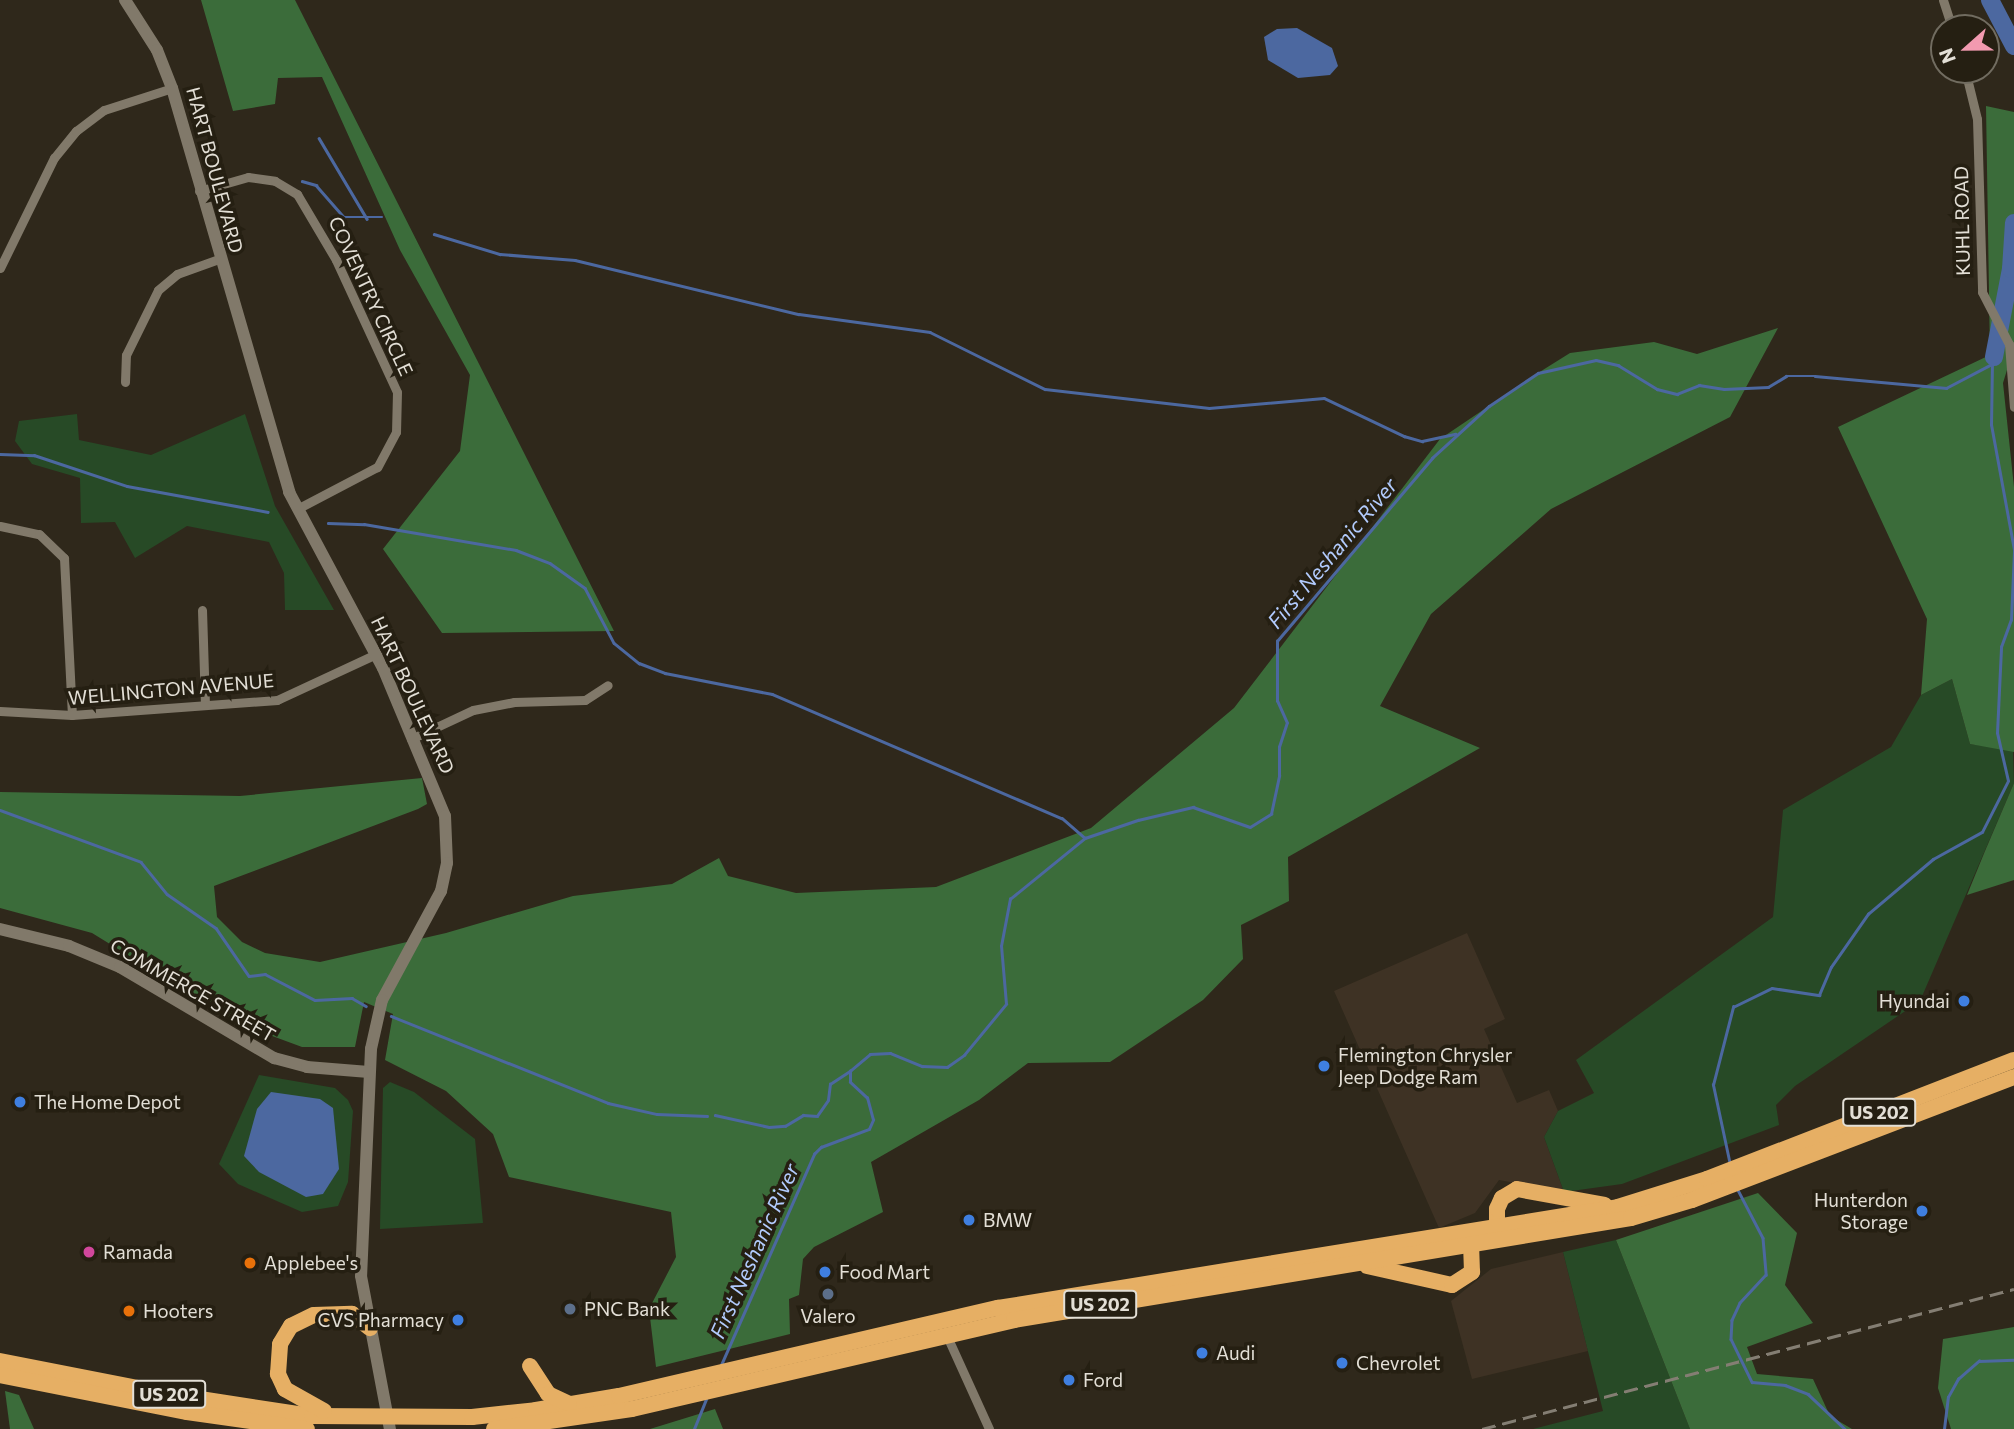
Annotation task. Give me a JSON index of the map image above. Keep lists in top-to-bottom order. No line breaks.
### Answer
{"streets":{"highway":["US 202"],"street":["HART BOULEVARD","KUHL ROAD","COVENTRY CIRCLE","WELLINGTON AVENUE","COMMERCE STREET"]},"crossings":[["HART BOULEVARD","COVENTRY CIRCLE"],["HART BOULEVARD","WELLINGTON AVENUE"],["HART BOULEVARD","COMMERCE STREET"],["HART BOULEVARD","US 202"]],"water":["First Neshanic River"],"places":["Hyundai","Flemington Chrysler Jeep Dodge Ram","The Home Depot","Hunterdon Storage","BMW","Ramada","Applebee's","Food Mart","Valero","PNC Bank","Hooters","CVS Pharmacy","Audi","Chevrolet","Ford"],"north":"left"}
